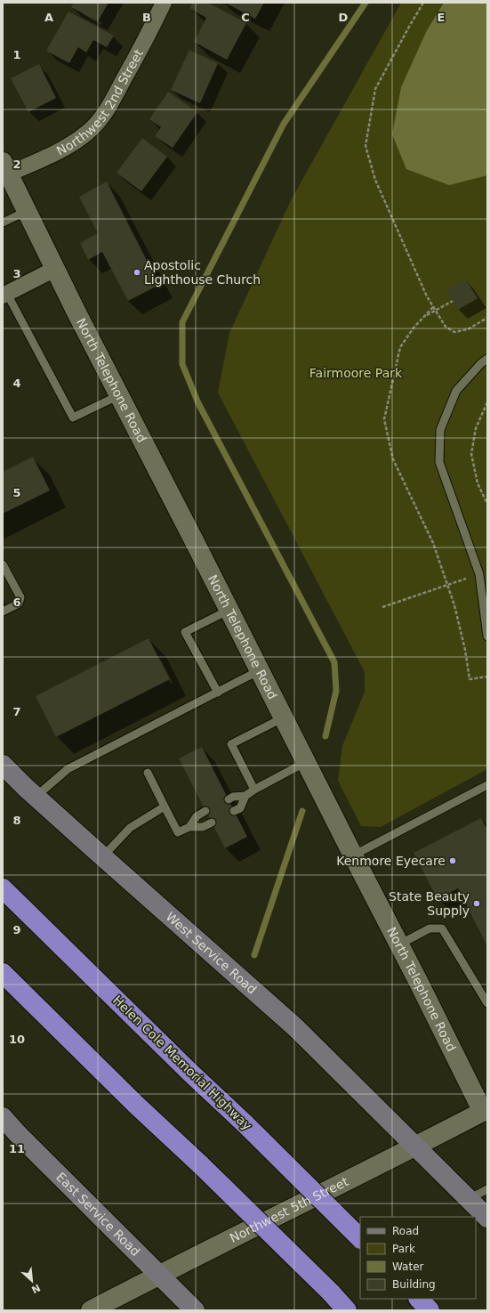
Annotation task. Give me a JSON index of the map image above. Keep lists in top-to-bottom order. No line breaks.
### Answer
{"streets":{"highway":["Helen Cole Memorial Highway"],"main road":["West Service Road","East Service Road"],"street":["Northwest 2nd Street","North Telephone Road","Northwest 5th Street"]},"crossings":[["Northwest 2nd Street","North Telephone Road"],["North Telephone Road","Northwest 5th Street"],["West Service Road","Northwest 5th Street"],["Northwest 5th Street","East Service Road"]],"parks":["Fairmoore Park"],"places":["Apostolic Lighthouse Church","Kenmore Eyecare","State Beauty Supply"],"legend":["Road","Park","Water","Building"],"north":"bottom right","grid":{"columns":["A","B","C","D","E"],"rows":["1","2","3","4","5","6","7","8","9","10","11"]}}
